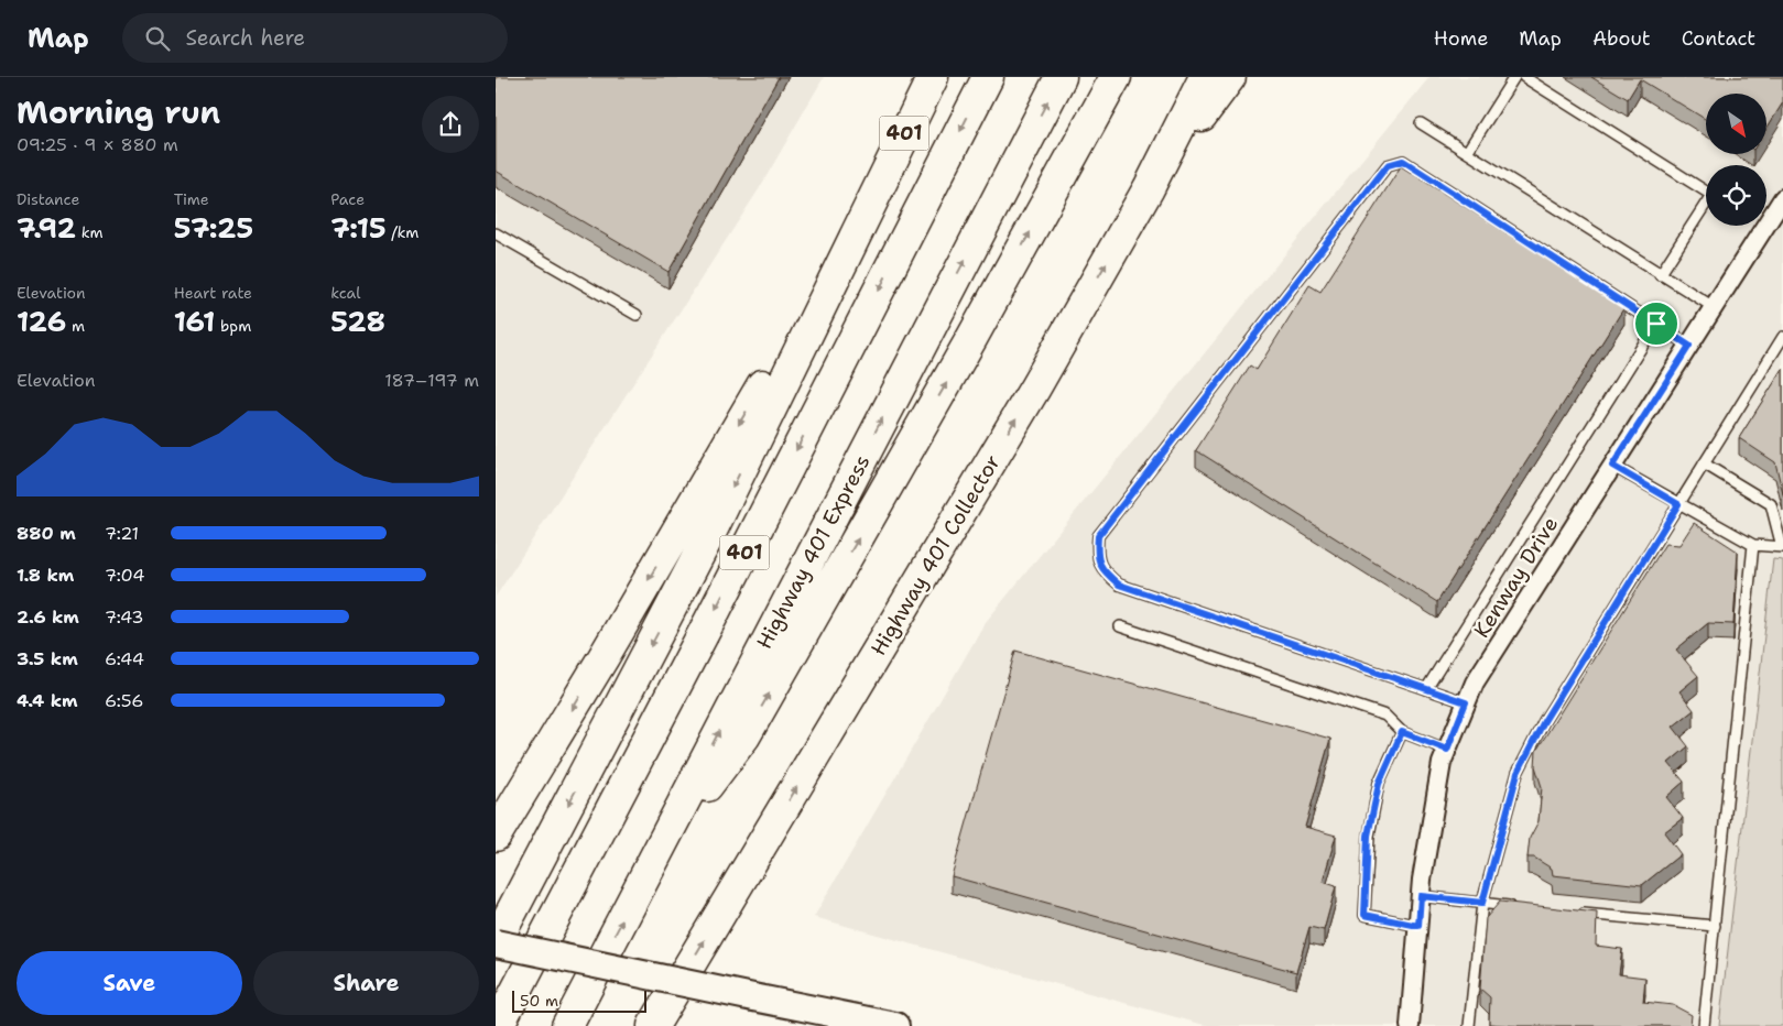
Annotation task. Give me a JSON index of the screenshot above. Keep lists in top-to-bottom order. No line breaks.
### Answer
{"streets":{"highway":["401","Highway 401 Express","Highway 401 Collector"],"street":["Kenway Drive"]},"scale_bar":"50 m","north":"bottom right","page":{"header":"Map","search":"Search here","nav":["Home","Map","About","Contact"],"heading":["Morning run","09:25 · 9 × 880 m"],"stats":[["Distance","7.92 km"],["Time","57:25"],["Pace","7:15 /km"],["Elevation","126 m"],["Heart rate","161 bpm"],["kcal","528"]],"chart":["Elevation","187–197 m"],"list":[{"name":"880 m","note":"7:21"},{"name":"1.8 km","note":"7:04"},{"name":"2.6 km","note":"7:43"},{"name":"3.5 km","note":"6:44"},{"name":"4.4 km","note":"6:56"}],"buttons":["Save","Share"],"scale":"50 m"}}
